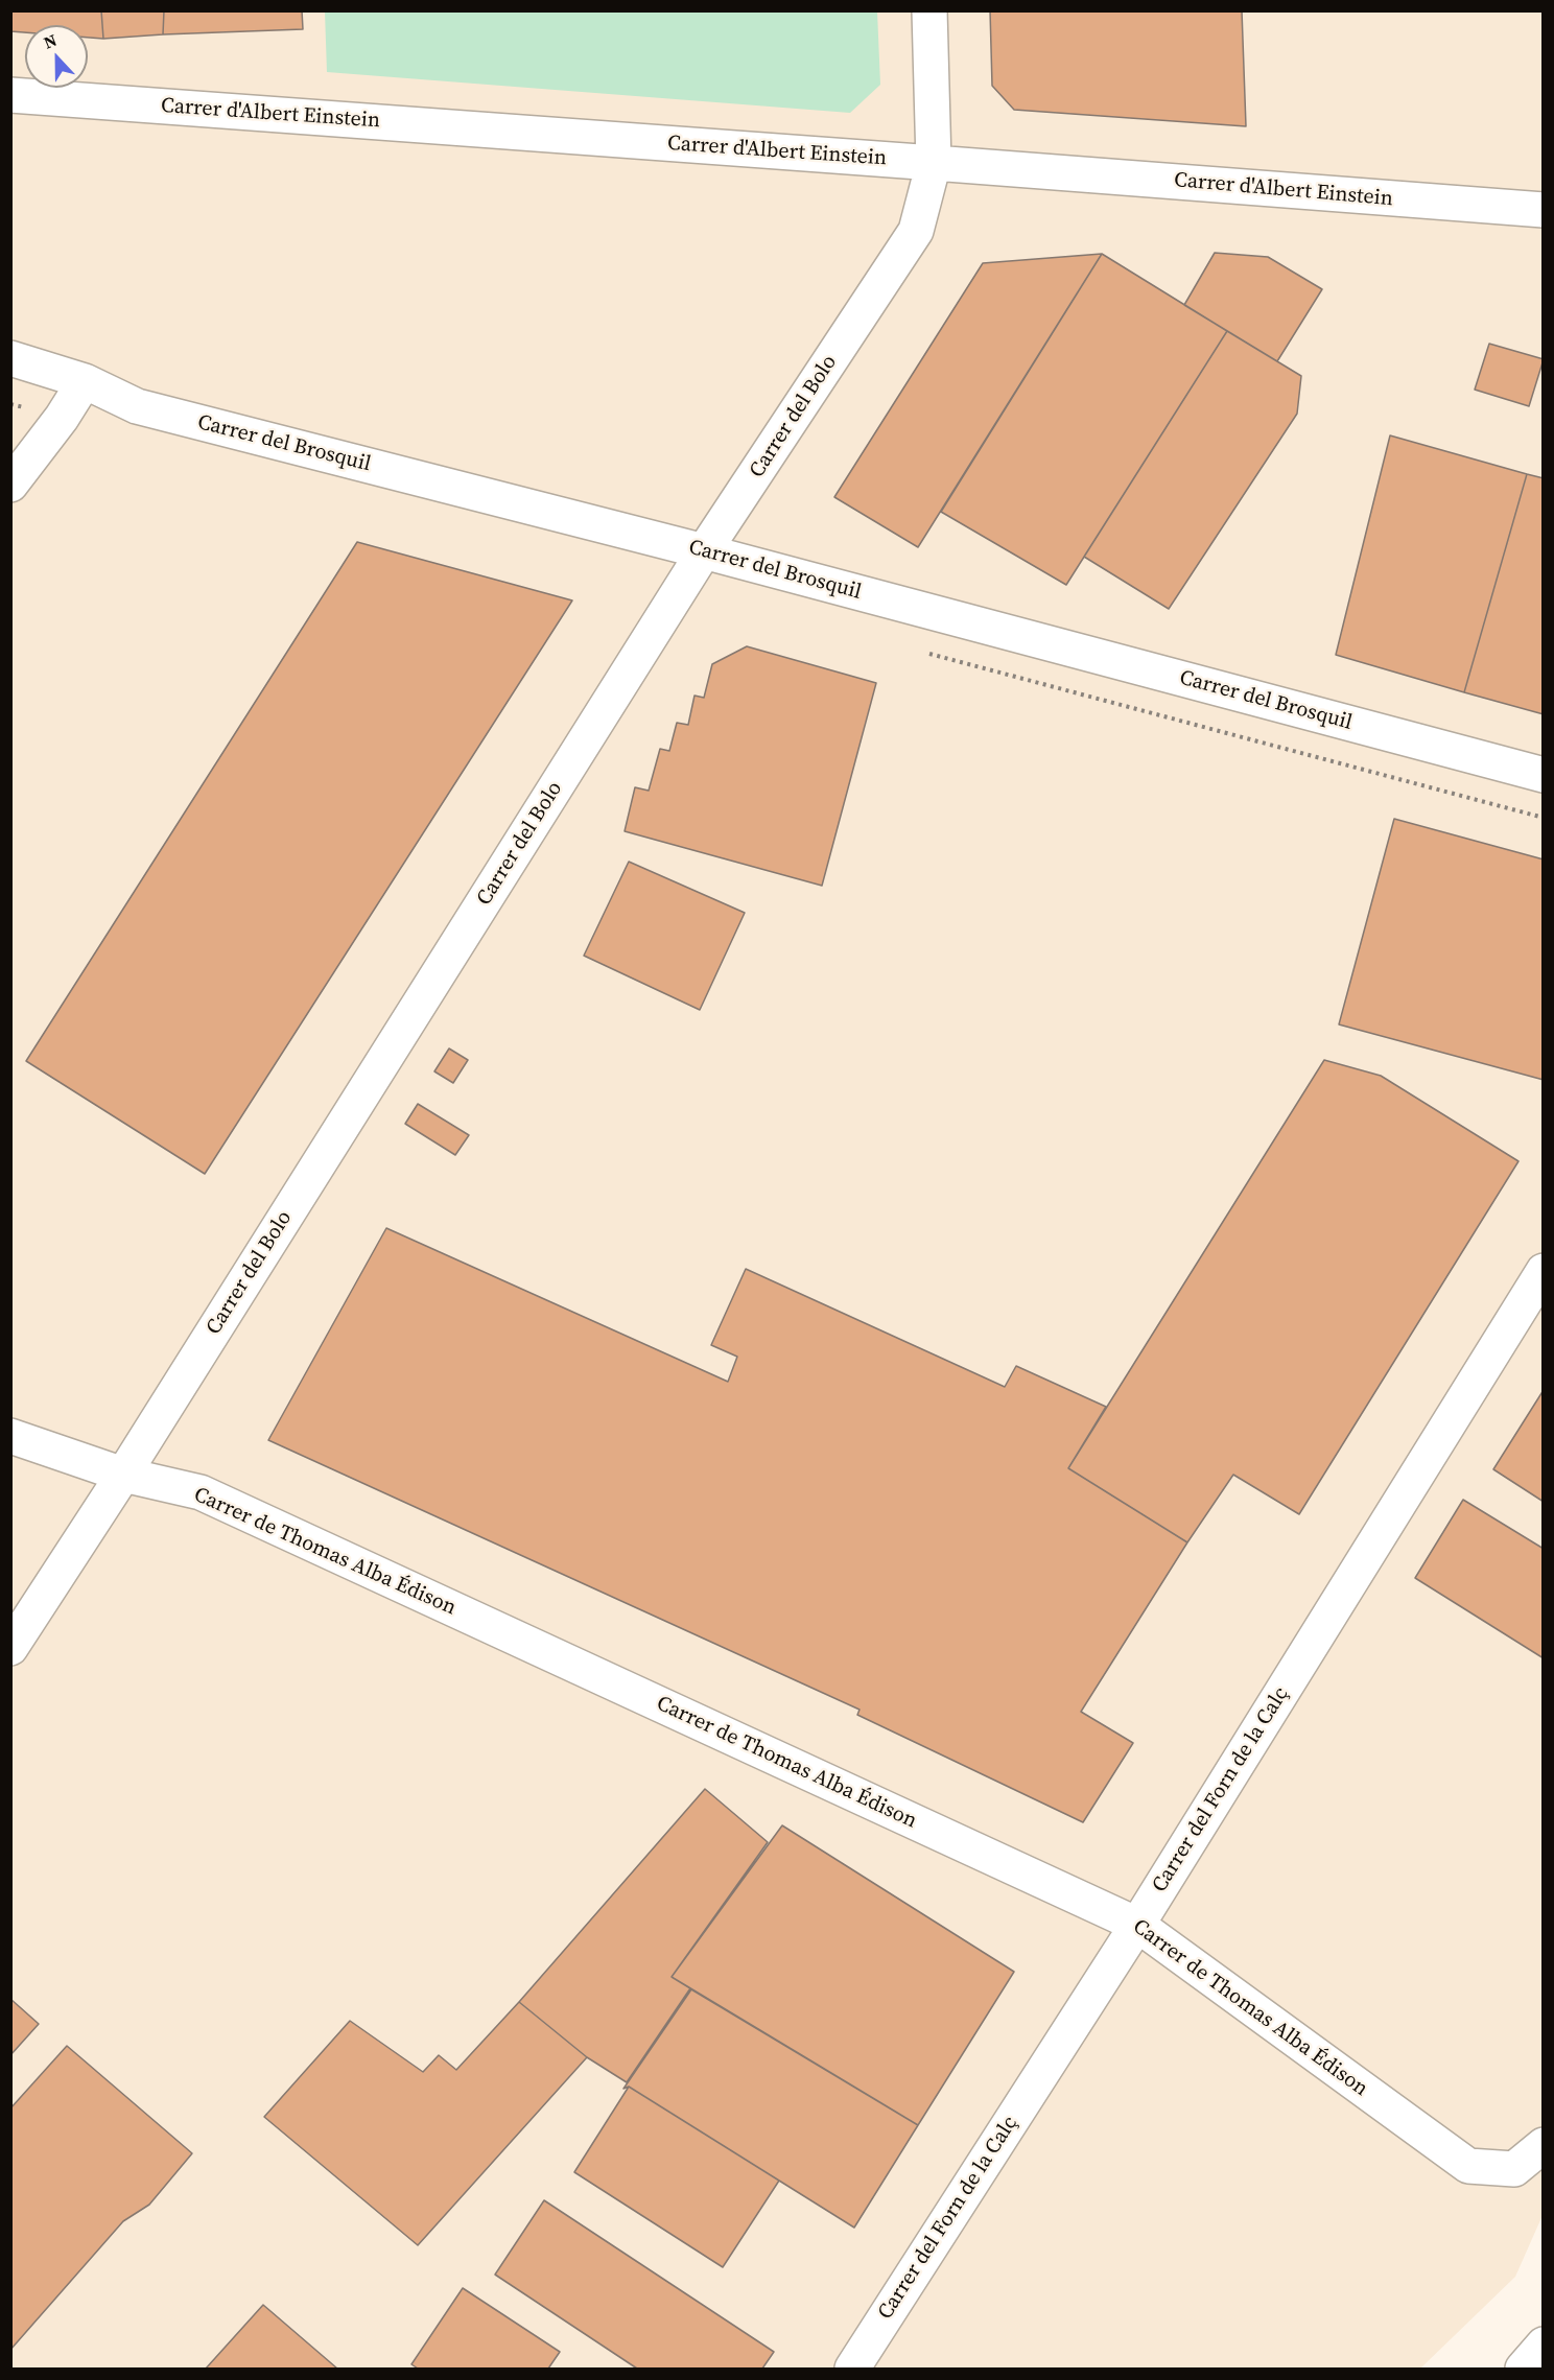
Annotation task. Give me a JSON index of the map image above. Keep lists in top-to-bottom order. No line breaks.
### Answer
{"streets":{"street":["Carrer d'Albert Einstein","Carrer del Bolo","Carrer del Brosquil","Carrer de Thomas Alba Édison","Carrer del Forn de la Calç"]},"crossings":[["Carrer d'Albert Einstein","Carrer del Bolo"],["Carrer del Bolo","Carrer del Brosquil"],["Carrer del Bolo","Carrer de Thomas Alba Édison"],["Carrer de Thomas Alba Édison","Carrer del Forn de la Calç"]],"north":"top"}
